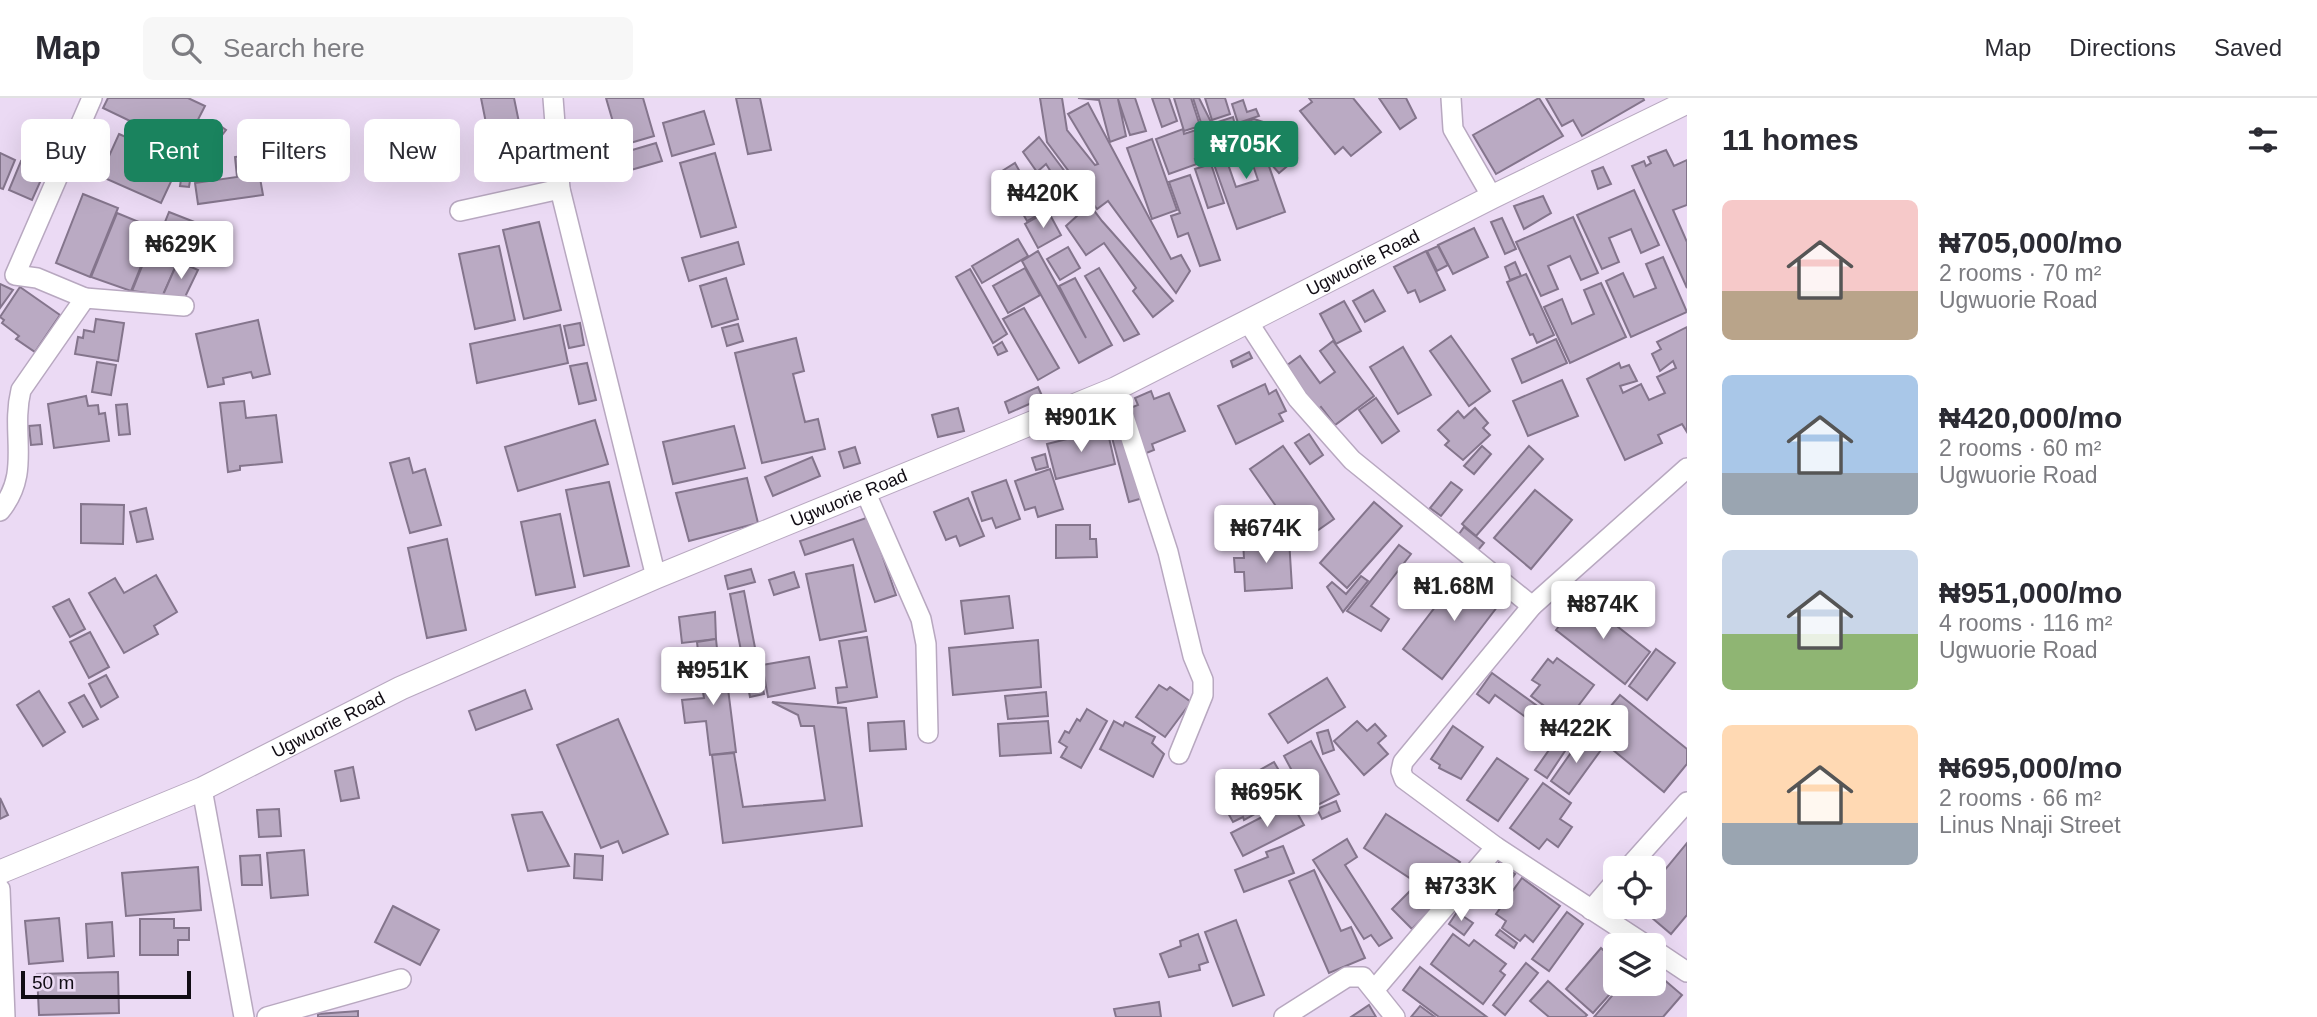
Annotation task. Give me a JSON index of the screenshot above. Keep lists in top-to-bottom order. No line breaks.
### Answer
{"streets":{"street":["Ugwuorie Road"]},"scale_bar":"50 m","page":{"header":"Map","search":"Search here","nav":["Map","Directions","Saved"],"heading":"11 homes","chip":["Buy","Rent","Filters","New","Apartment"],"price":["₦705K","₦420K","₦629K","₦901K","₦674K","₦1.68M","₦874K","₦951K","₦422K","₦695K","₦733K"],"list":[{"name":"₦705,000/mo","note":"2 rooms · 70 m² · Ugwuorie Road"},{"name":"₦420,000/mo","note":"2 rooms · 60 m² · Ugwuorie Road"},{"name":"₦951,000/mo","note":"4 rooms · 116 m² · Ugwuorie Road"},{"name":"₦695,000/mo","note":"2 rooms · 66 m² · Linus Nnaji Street"}],"scale":"50 m"}}
